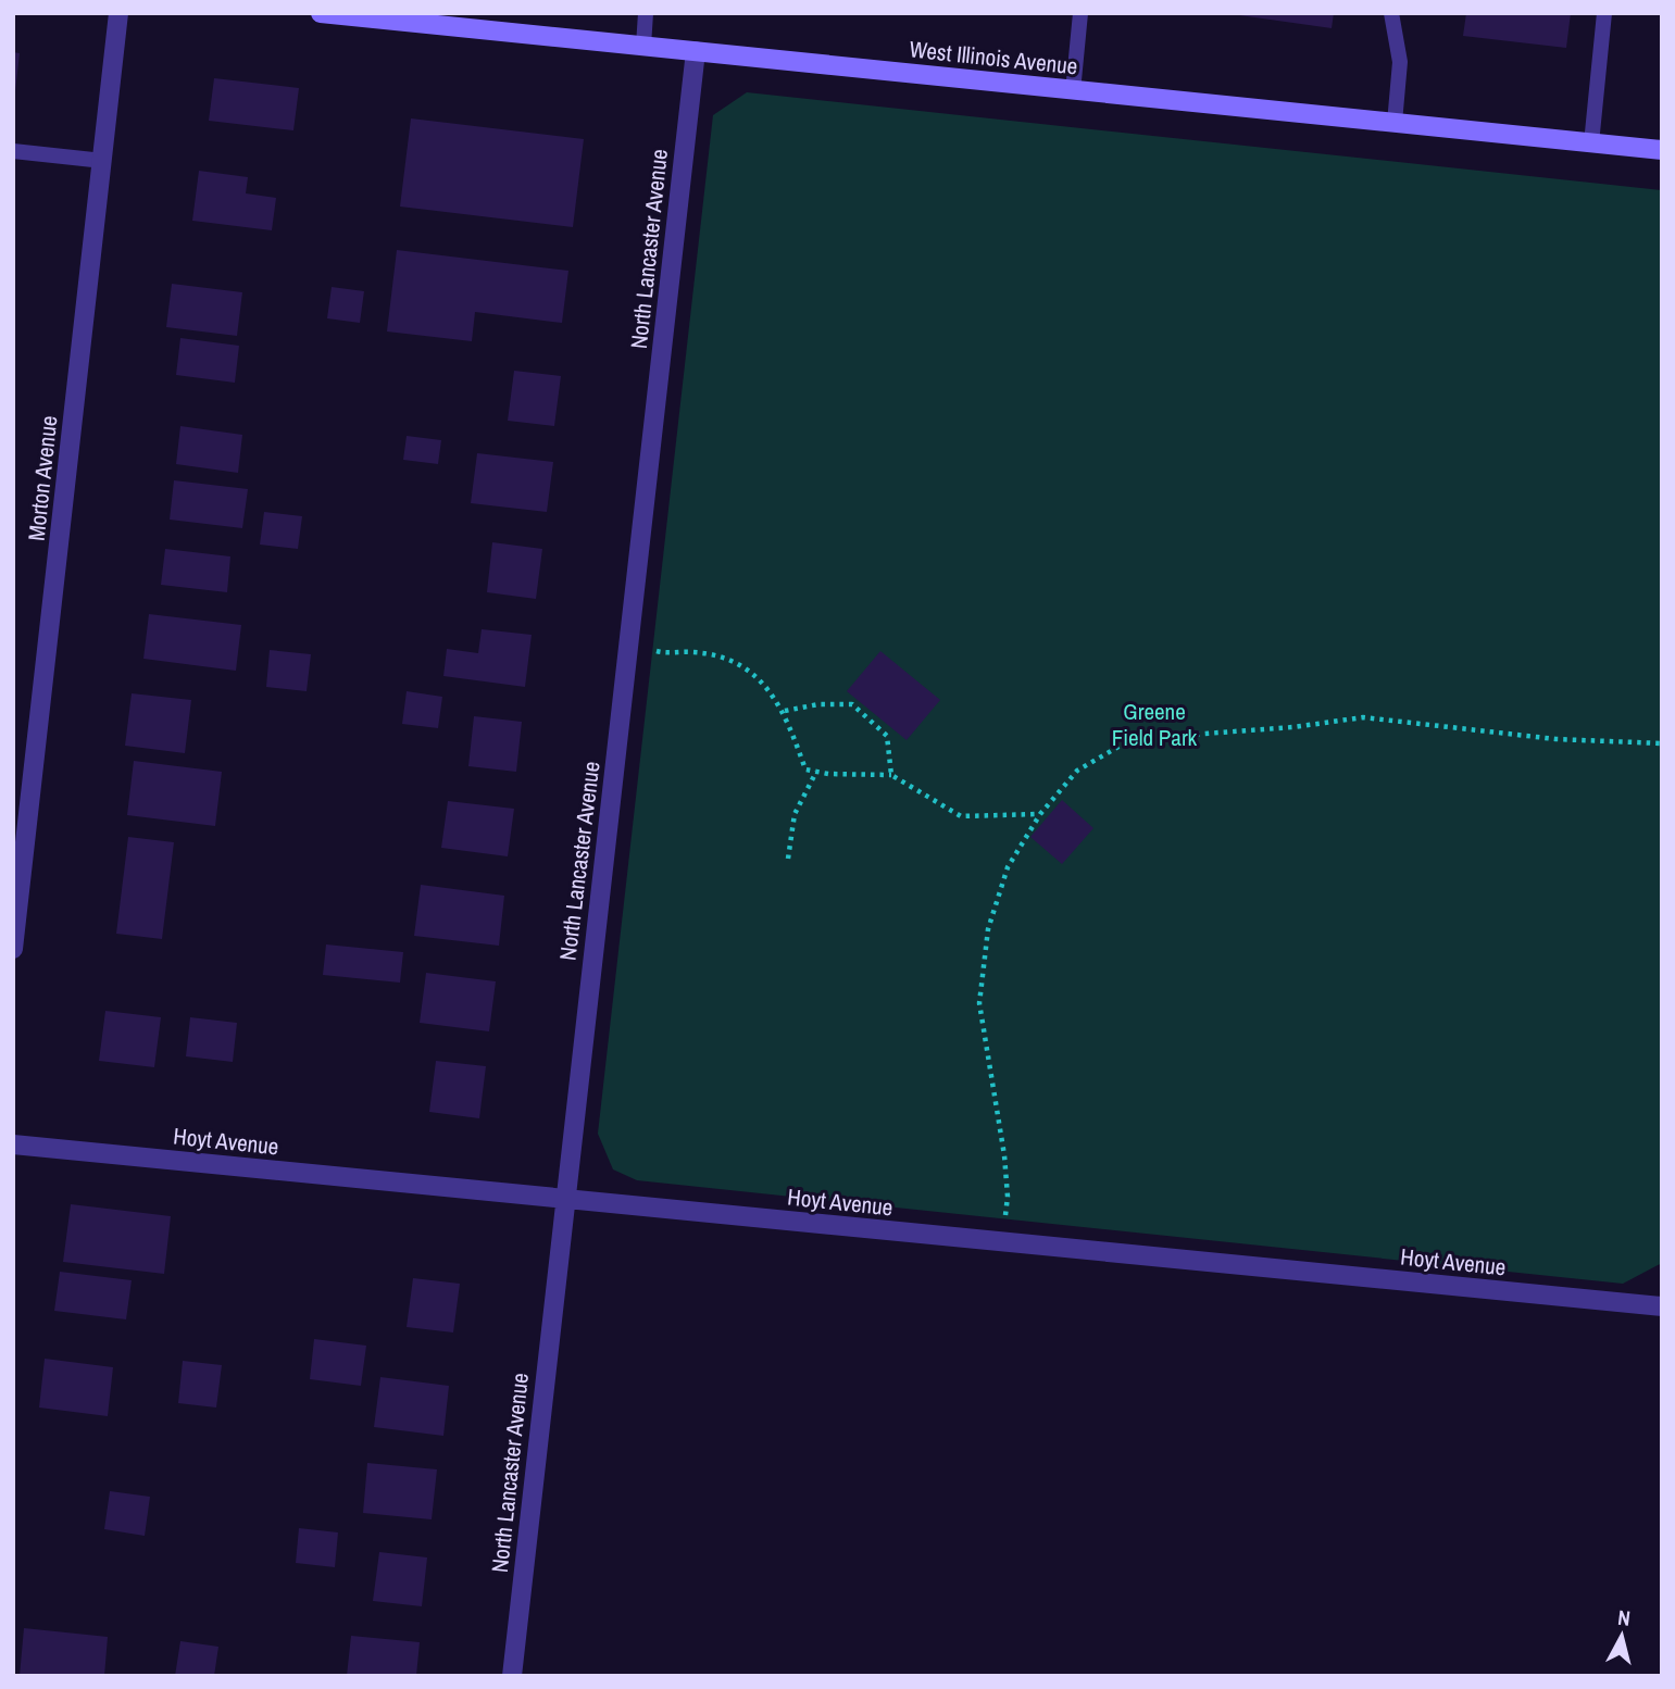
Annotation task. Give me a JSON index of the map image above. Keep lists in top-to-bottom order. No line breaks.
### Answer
{"streets":{"main road":["West Illinois Avenue"],"street":["North Lancaster Avenue","Morton Avenue","Hoyt Avenue"]},"crossings":[["West Illinois Avenue","North Lancaster Avenue"],["North Lancaster Avenue","Hoyt Avenue"]],"parks":["Greene Field Park"],"north":"top"}
